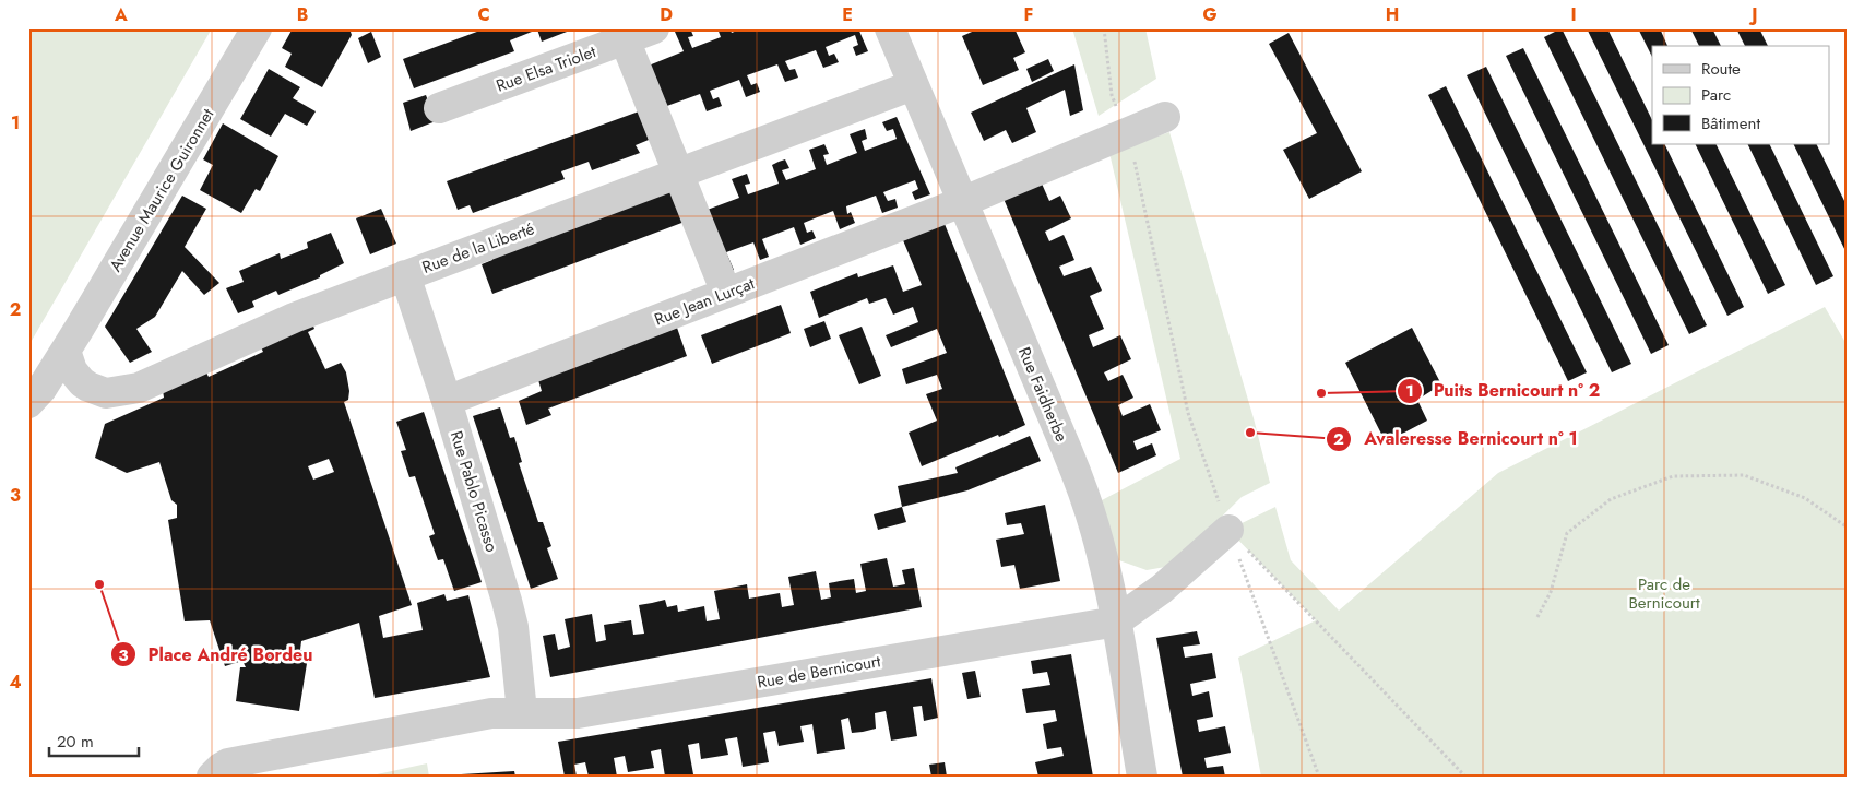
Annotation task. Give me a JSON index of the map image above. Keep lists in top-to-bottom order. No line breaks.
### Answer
{"streets":{"street":["Rue Elsa Triolet","Avenue Maurice Guironnet","Rue de la Liberté","Rue Jean Lurçat","Rue Faidherbe","Rue Pablo Picasso","Rue de Bernicourt"]},"crossings":[["Avenue Maurice Guironnet","Rue de la Liberté"],["Rue de la Liberté","Rue Faidherbe"],["Rue de la Liberté","Rue Pablo Picasso"],["Rue Jean Lurçat","Rue Faidherbe"],["Rue Jean Lurçat","Rue Pablo Picasso"],["Rue Faidherbe","Rue de Bernicourt"],["Rue Pablo Picasso","Rue de Bernicourt"]],"parks":["Parc de Bernicourt"],"places":["Puits Bernicourt n° 2","Avaleresse Bernicourt n° 1","Place André Bordeu"],"legend":["Route","Parc","Bâtiment"],"scale_bar":"20 m","grid":{"columns":["A","B","C","D","E","F","G","H","I","J"],"rows":["1","2","3","4"]}}
